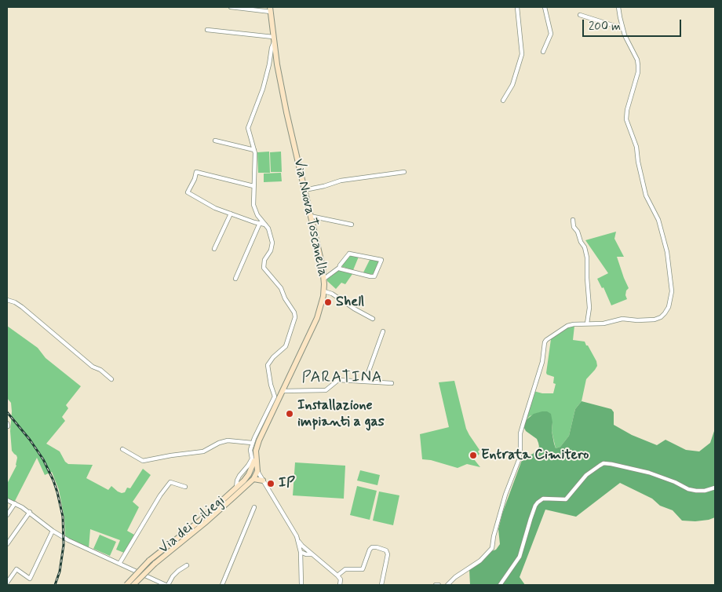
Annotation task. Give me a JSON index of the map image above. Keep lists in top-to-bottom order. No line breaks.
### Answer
{"streets":{"main road":["Via Nuova Toscanella","Via dei Ciliegi"]},"crossings":[["Via Nuova Toscanella","Via dei Ciliegi"]],"districts":["PARATINA"],"places":["Shell","Installazione impianti a gas","Entrata Cimitero","IP"],"scale_bar":"200 m"}
